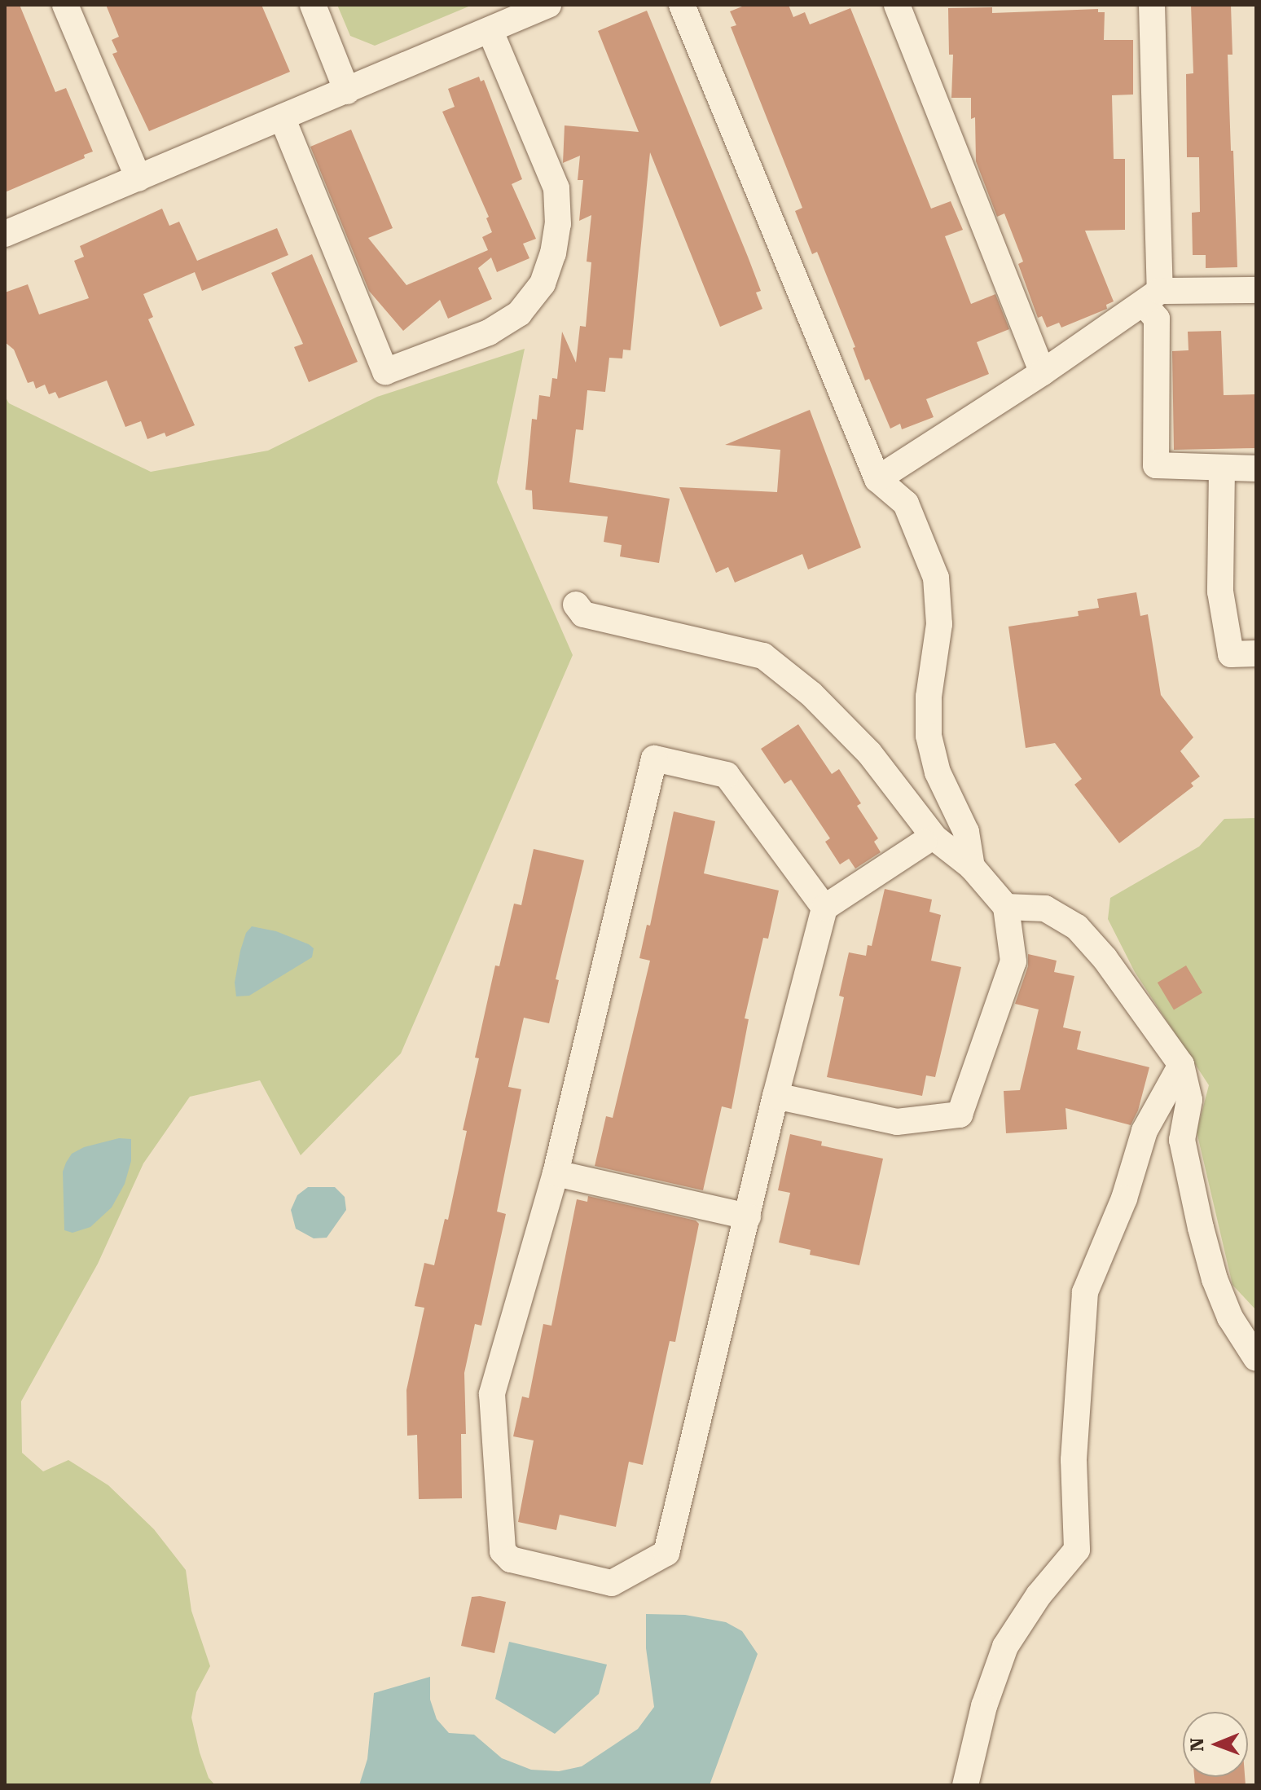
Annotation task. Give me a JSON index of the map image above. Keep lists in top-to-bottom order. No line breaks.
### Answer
{"north":"left"}
